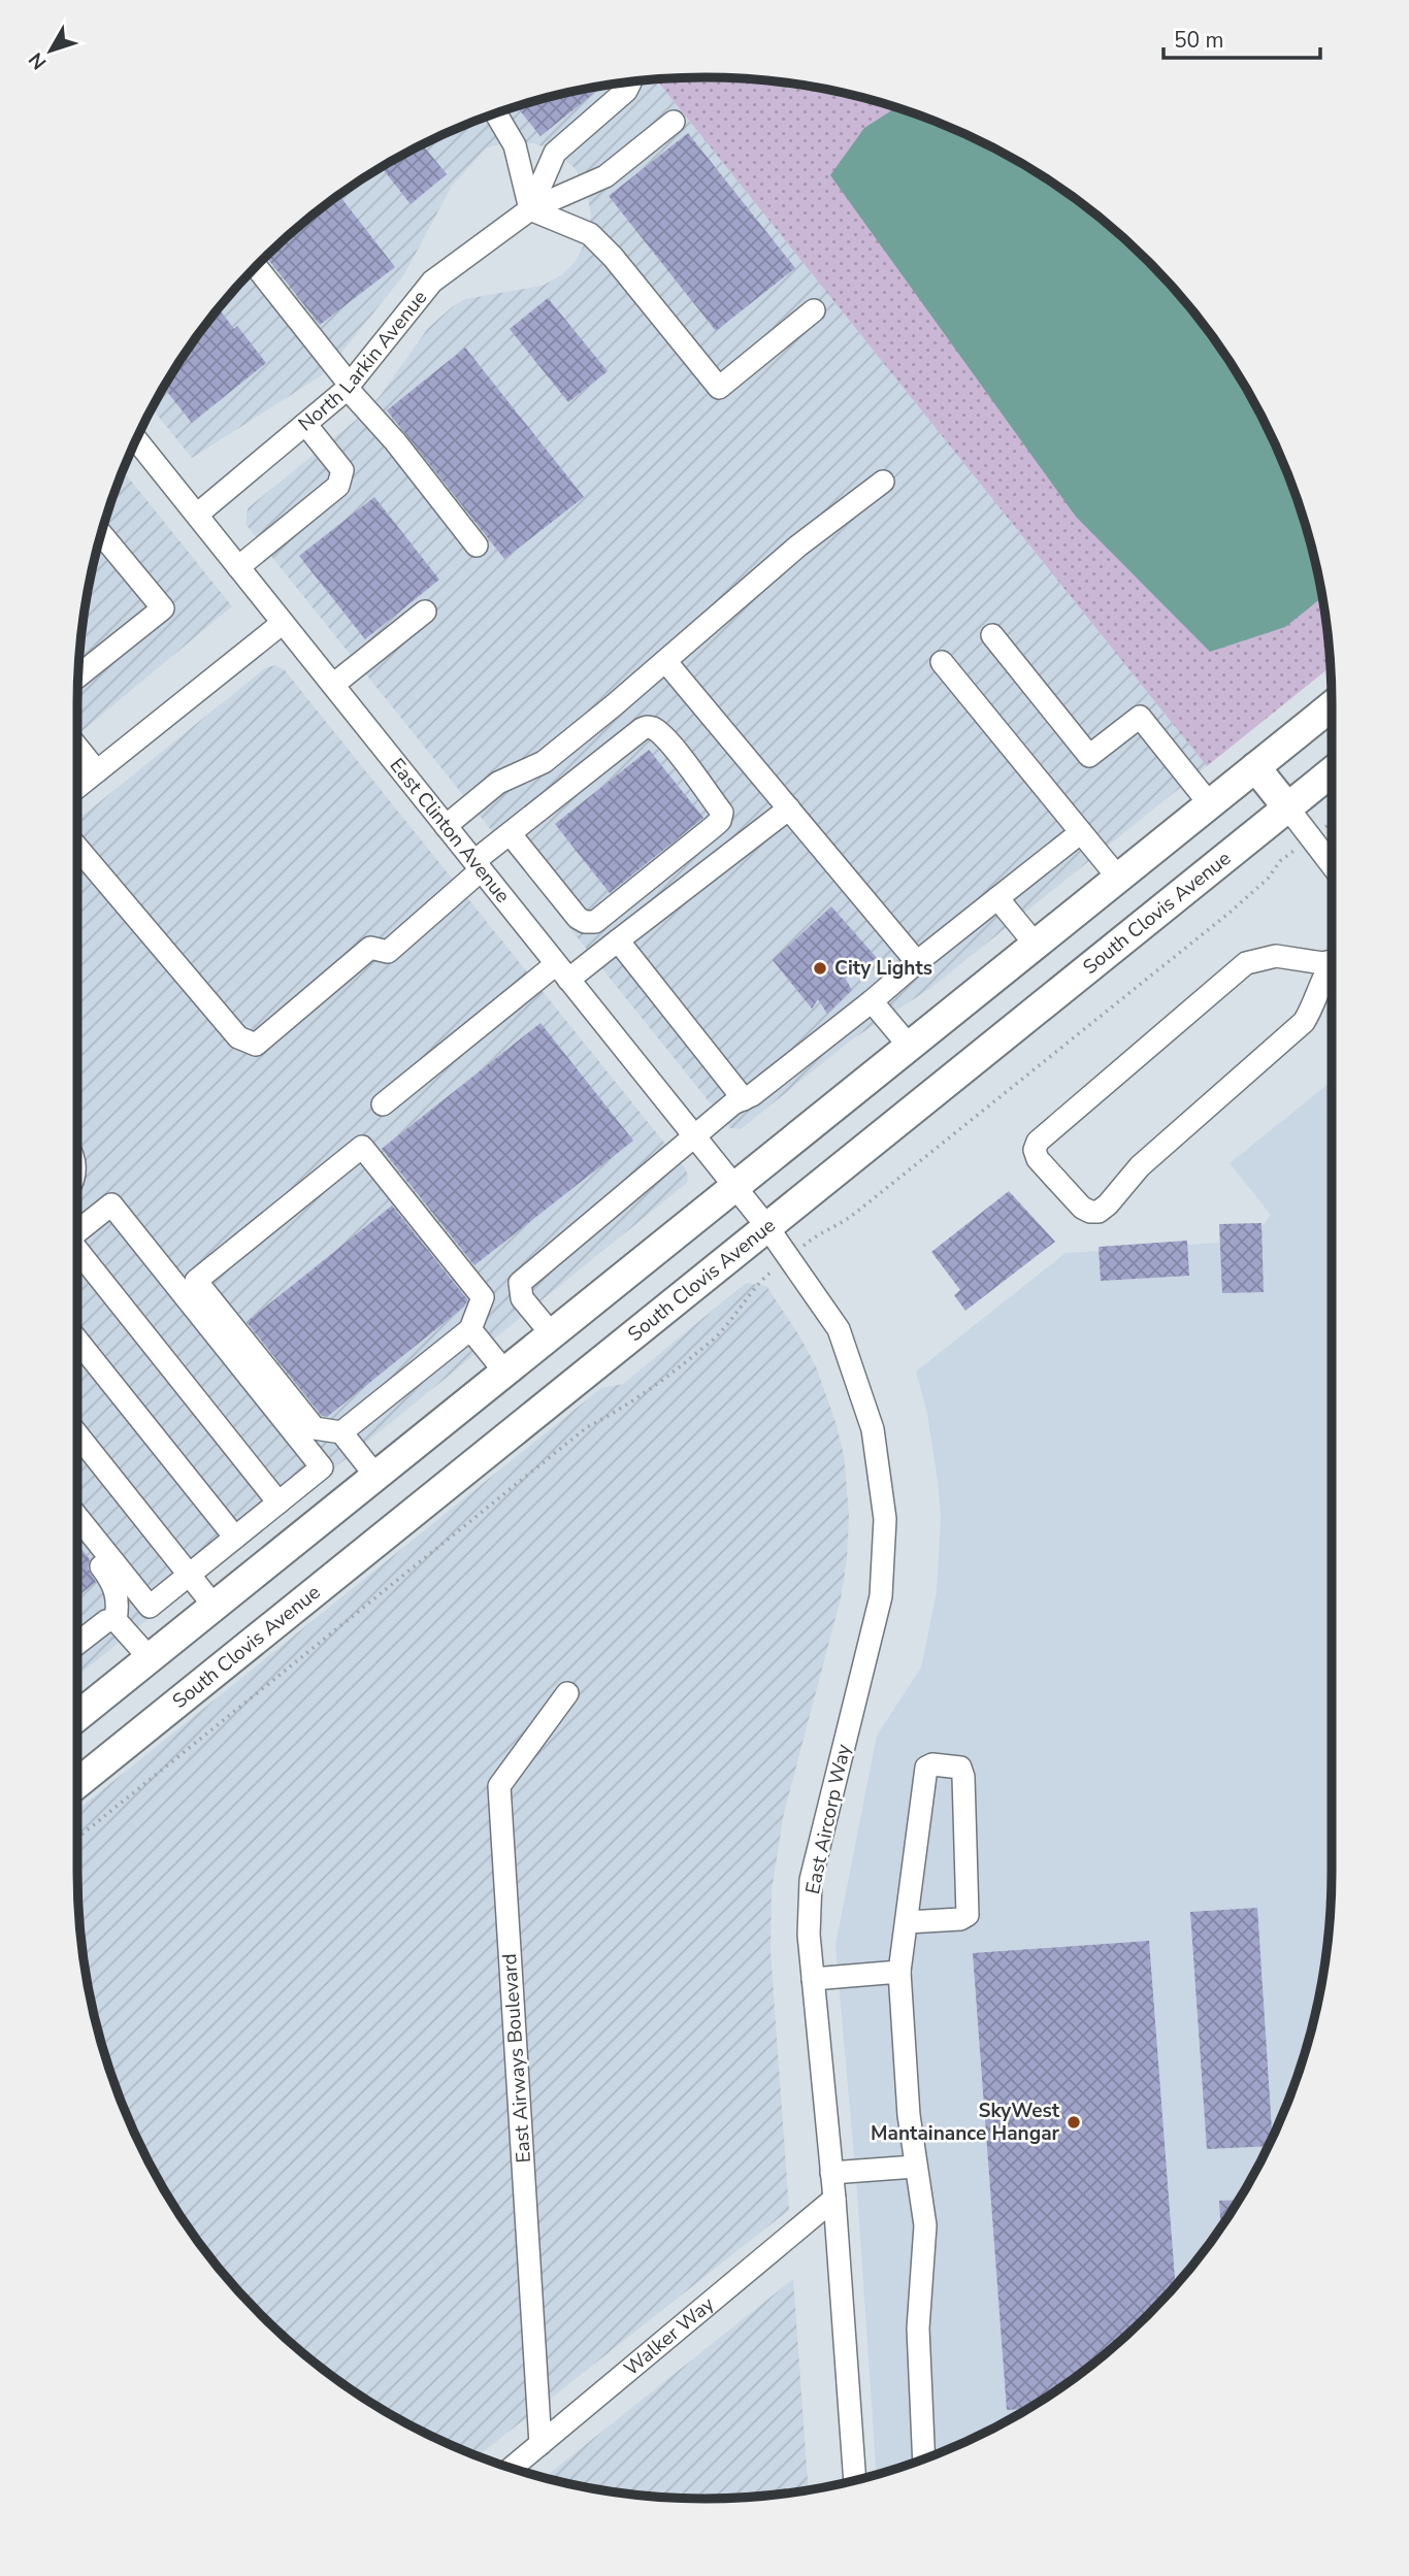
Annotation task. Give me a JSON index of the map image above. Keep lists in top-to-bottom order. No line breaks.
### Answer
{"streets":{"main road":["South Clovis Avenue"],"street":["North Larkin Avenue","East Clinton Avenue","East Aircorp Way","East Airways Boulevard","Walker Way"]},"crossings":[["North Larkin Avenue","East Clinton Avenue"],["East Clinton Avenue","South Clovis Avenue"],["East Clinton Avenue","East Aircorp Way"],["South Clovis Avenue","East Aircorp Way"],["East Aircorp Way","Walker Way"],["East Airways Boulevard","Walker Way"]],"places":["City Lights","SkyWest Mantainance Hangar"],"scale_bar":"50 m","north":"bottom left"}
